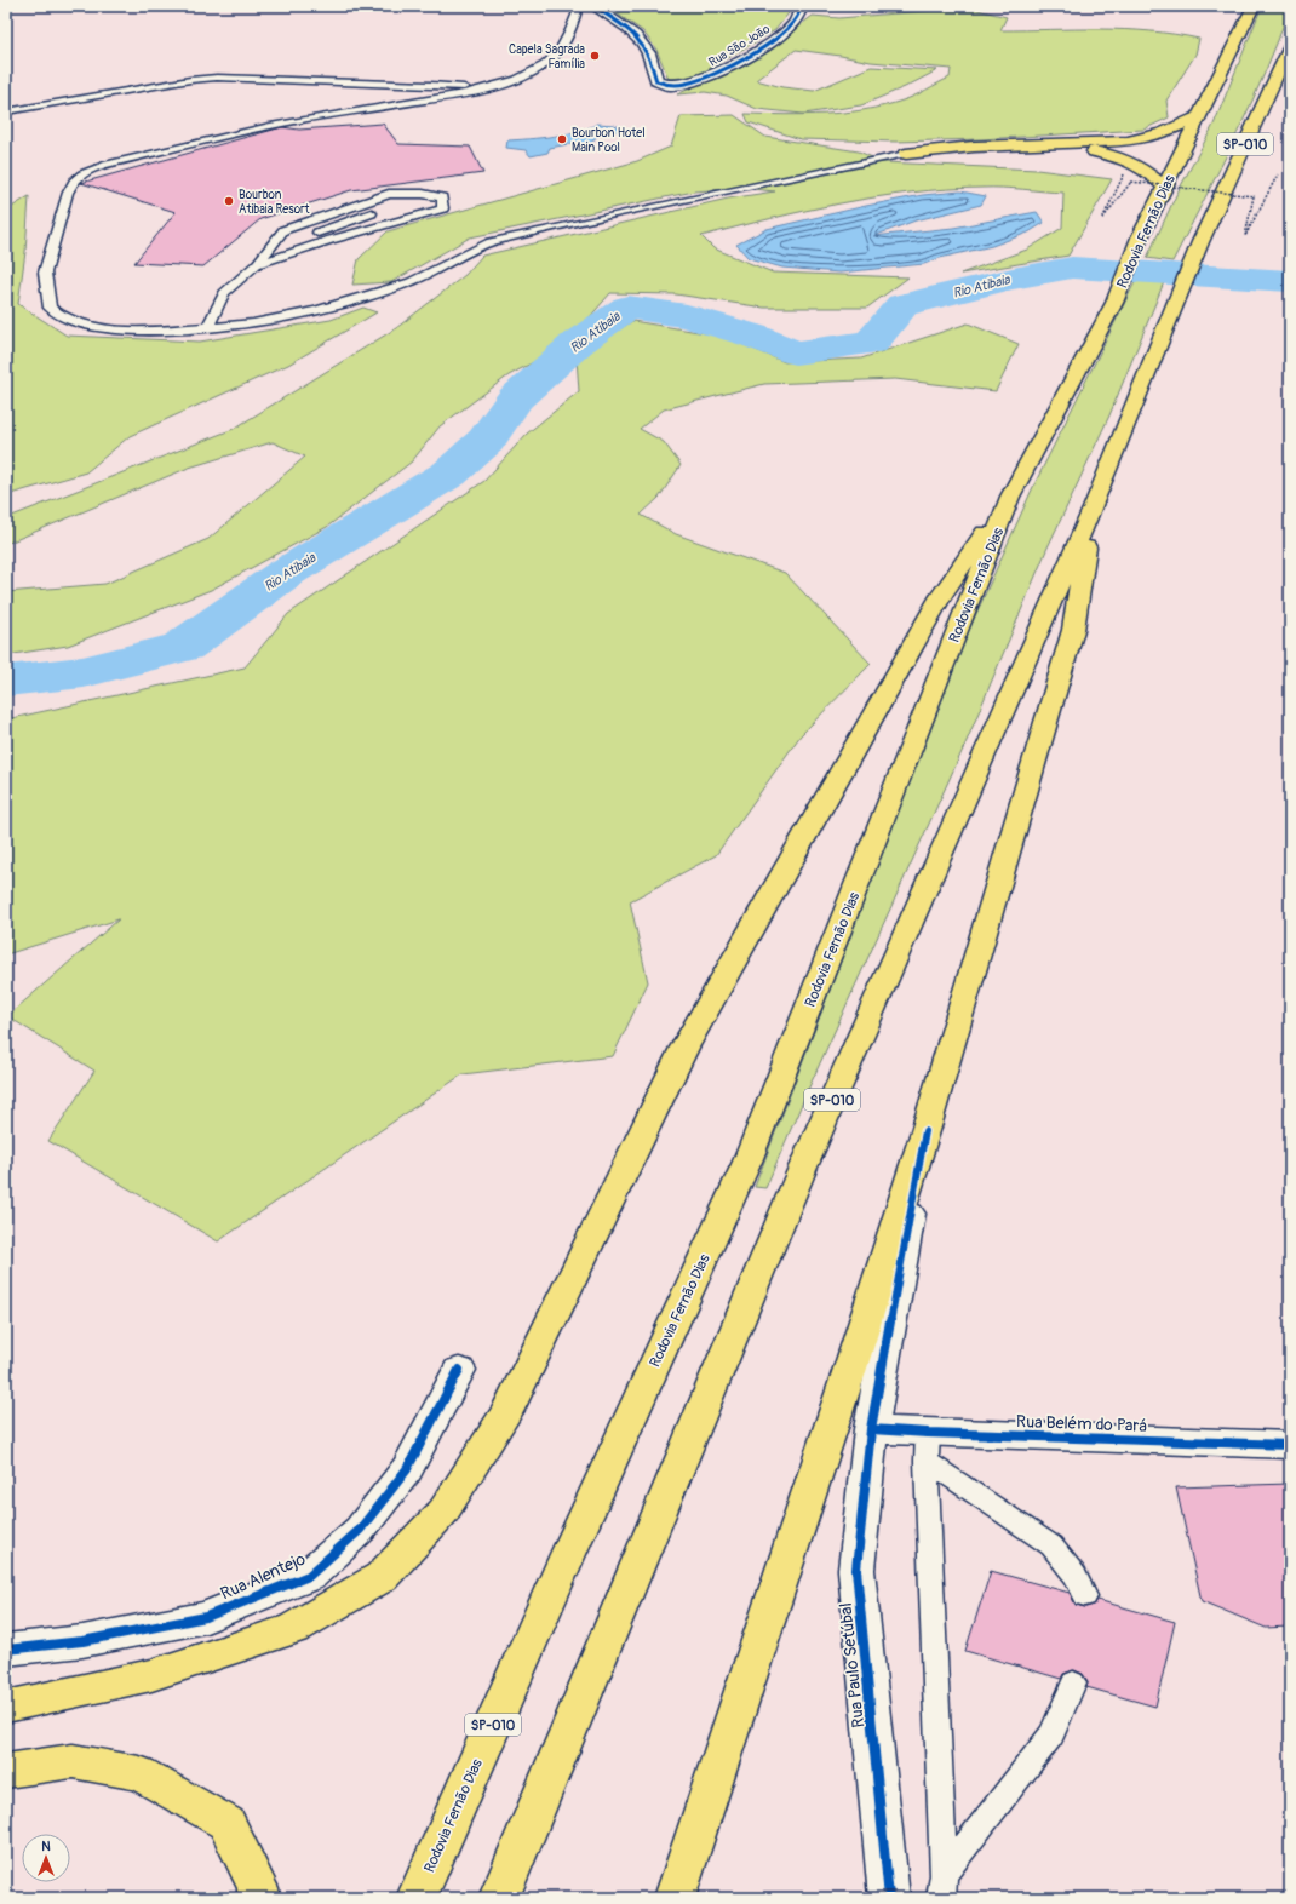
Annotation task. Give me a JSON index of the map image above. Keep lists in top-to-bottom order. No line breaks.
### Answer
{"streets":{"highway":["SP-010","Rodovia Fernão Dias"],"street":["Rua São João","Rua Belém do Pará","Rua Alentejo","Rua Paulo Setúbal"]},"crossings":[["Rua Belém do Pará","Rua Paulo Setúbal"]],"water":["Rio Atibaia"],"places":["Capela Sagrada Família","Bourbon Hotel Main Pool","Bourbon Atibaia Resort"],"north":"top"}
